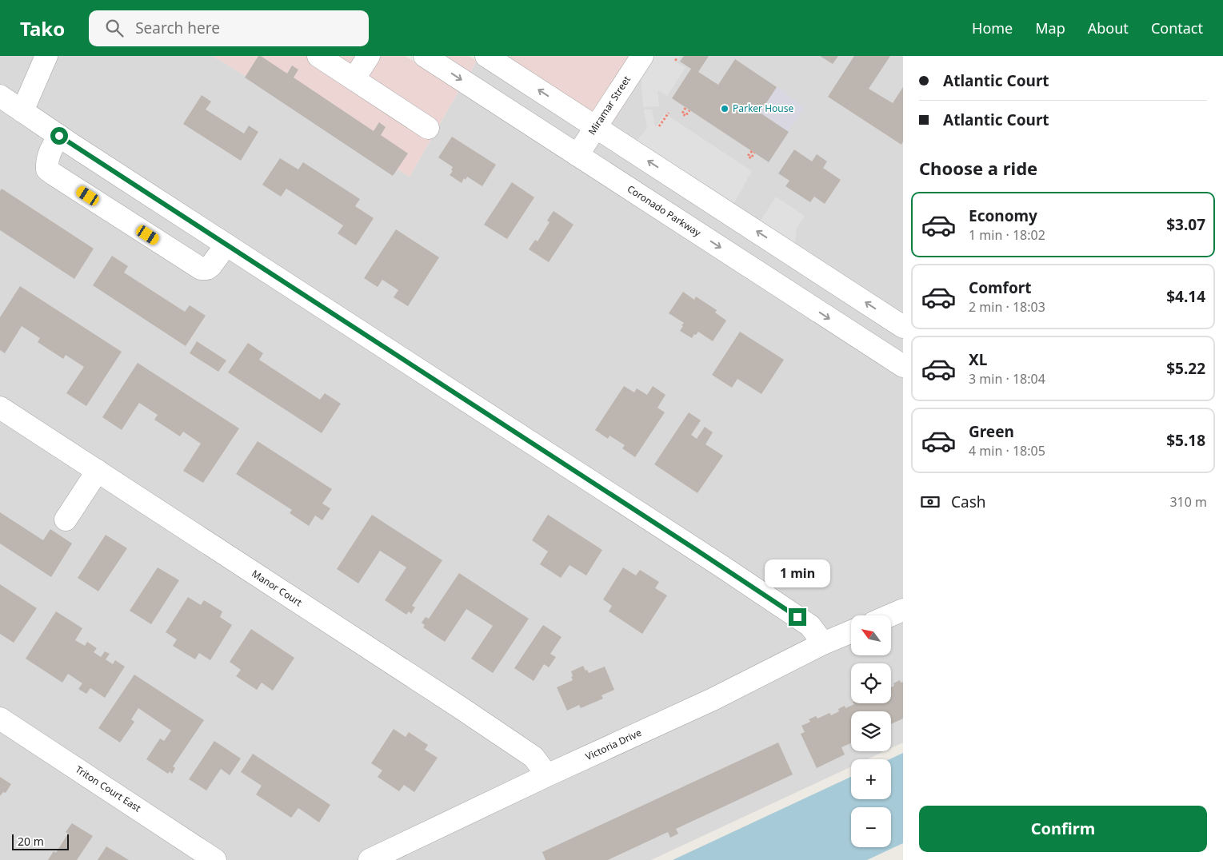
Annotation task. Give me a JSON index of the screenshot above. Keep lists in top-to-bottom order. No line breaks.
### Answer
{"streets":{"street":["Miramar Street","Coronado Parkway","Manor Court","Victoria Drive","Triton Court East"]},"crossings":[["Miramar Street","Coronado Parkway"],["Manor Court","Victoria Drive"]],"places":["Parker House"],"scale_bar":"20 m","north":"top left","page":{"header":"Tako","search":"Search here","nav":["Home","Map","About","Contact"],"banner":["Atlantic Court","Atlantic Court"],"heading":"Choose a ride","list":[{"name":"Economy","note":"1 min · 18:02","value":"$3.07"},{"name":"Comfort","note":"2 min · 18:03","value":"$4.14"},{"name":"XL","note":"3 min · 18:04","value":"$5.22"},{"name":"Green","note":"4 min · 18:05","value":"$5.18"}],"pay":["Cash","310 m"],"bubble":"1 min","map_buttons":["+","−"],"buttons":"Confirm","scale":"20 m"}}
